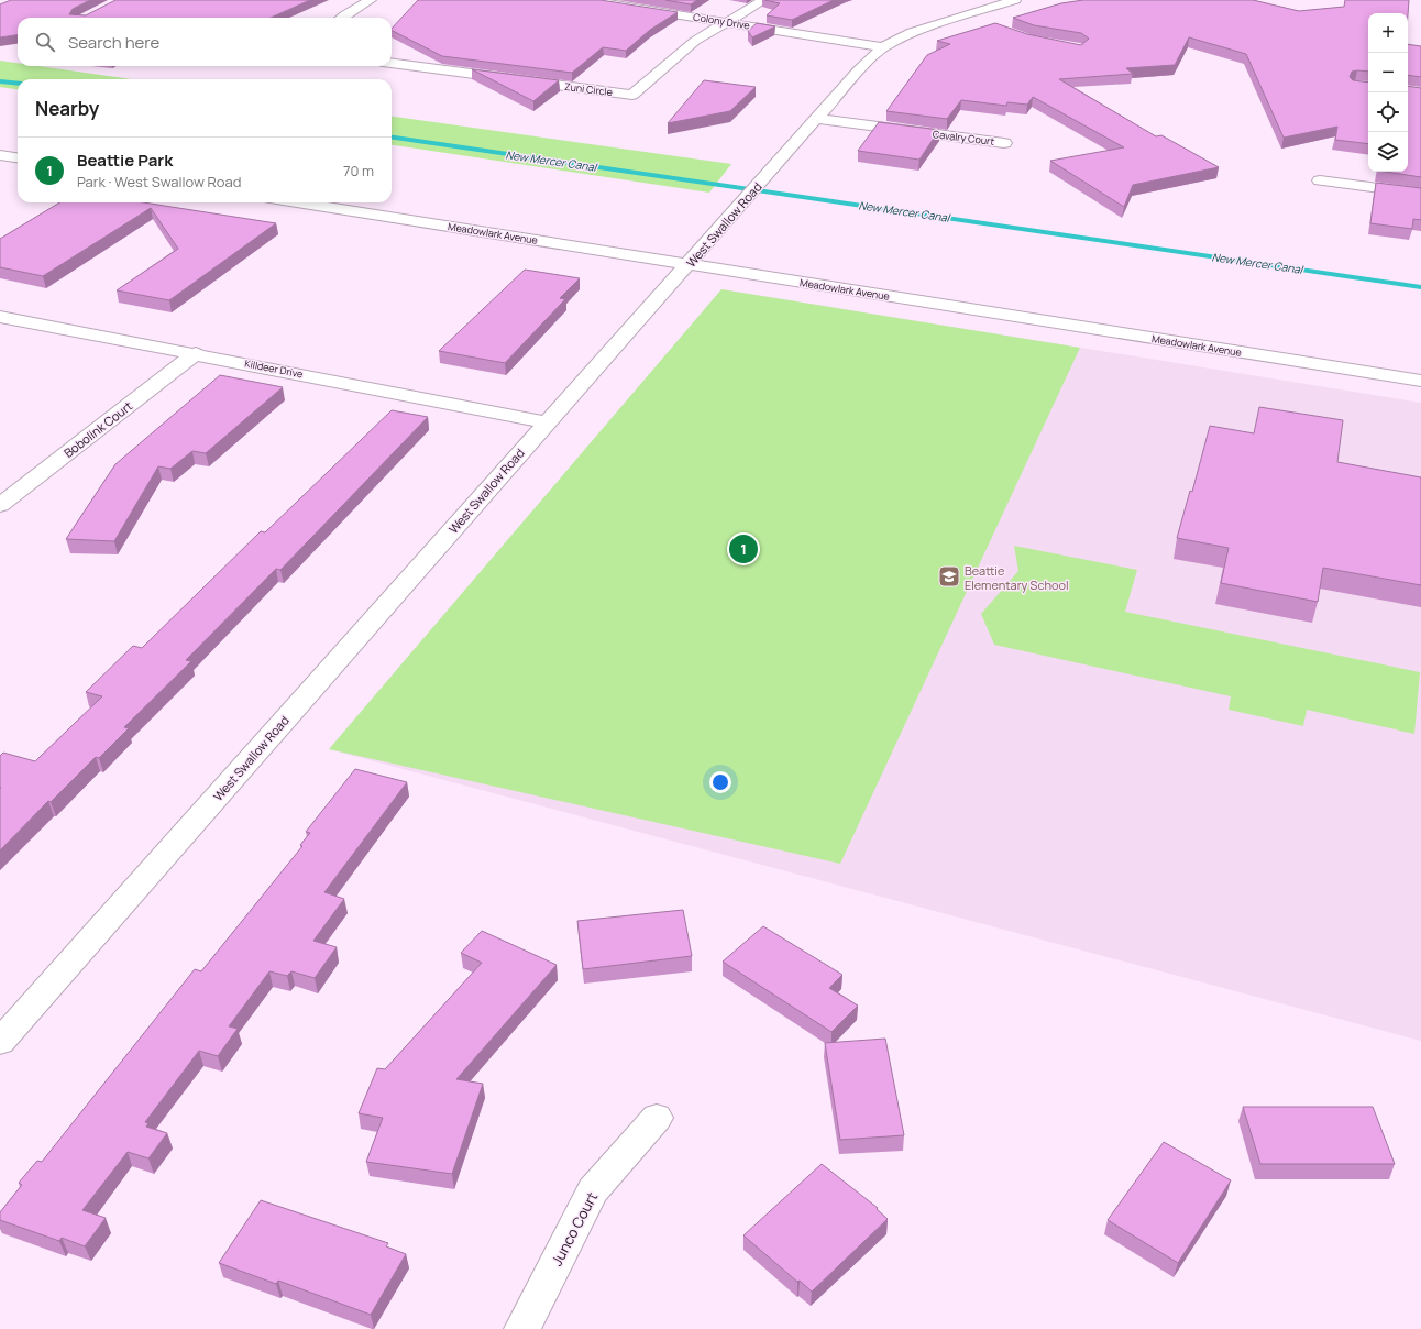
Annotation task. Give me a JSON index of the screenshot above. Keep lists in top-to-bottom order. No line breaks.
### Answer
{"streets":{"street":["Colony Drive","Zuni Circle","Cavalry Court","West Swallow Road","Meadowlark Avenue","Killdeer Drive","Bobolink Court","Junco Court"]},"crossings":[["Colony Drive","Zuni Circle"],["Colony Drive","West Swallow Road"],["Cavalry Court","West Swallow Road"],["West Swallow Road","Meadowlark Avenue"],["West Swallow Road","Killdeer Drive"],["Killdeer Drive","Bobolink Court"]],"water":["New Mercer Canal"],"places":{"school or university":["Beattie Elementary School"]},"page":{"map_buttons":["+","−"],"search":"Search here","heading":"Nearby","list":[{"mark":"1","name":"Beattie Park","note":"Park · West Swallow Road","value":"70 m"}],"pins":"1"}}
